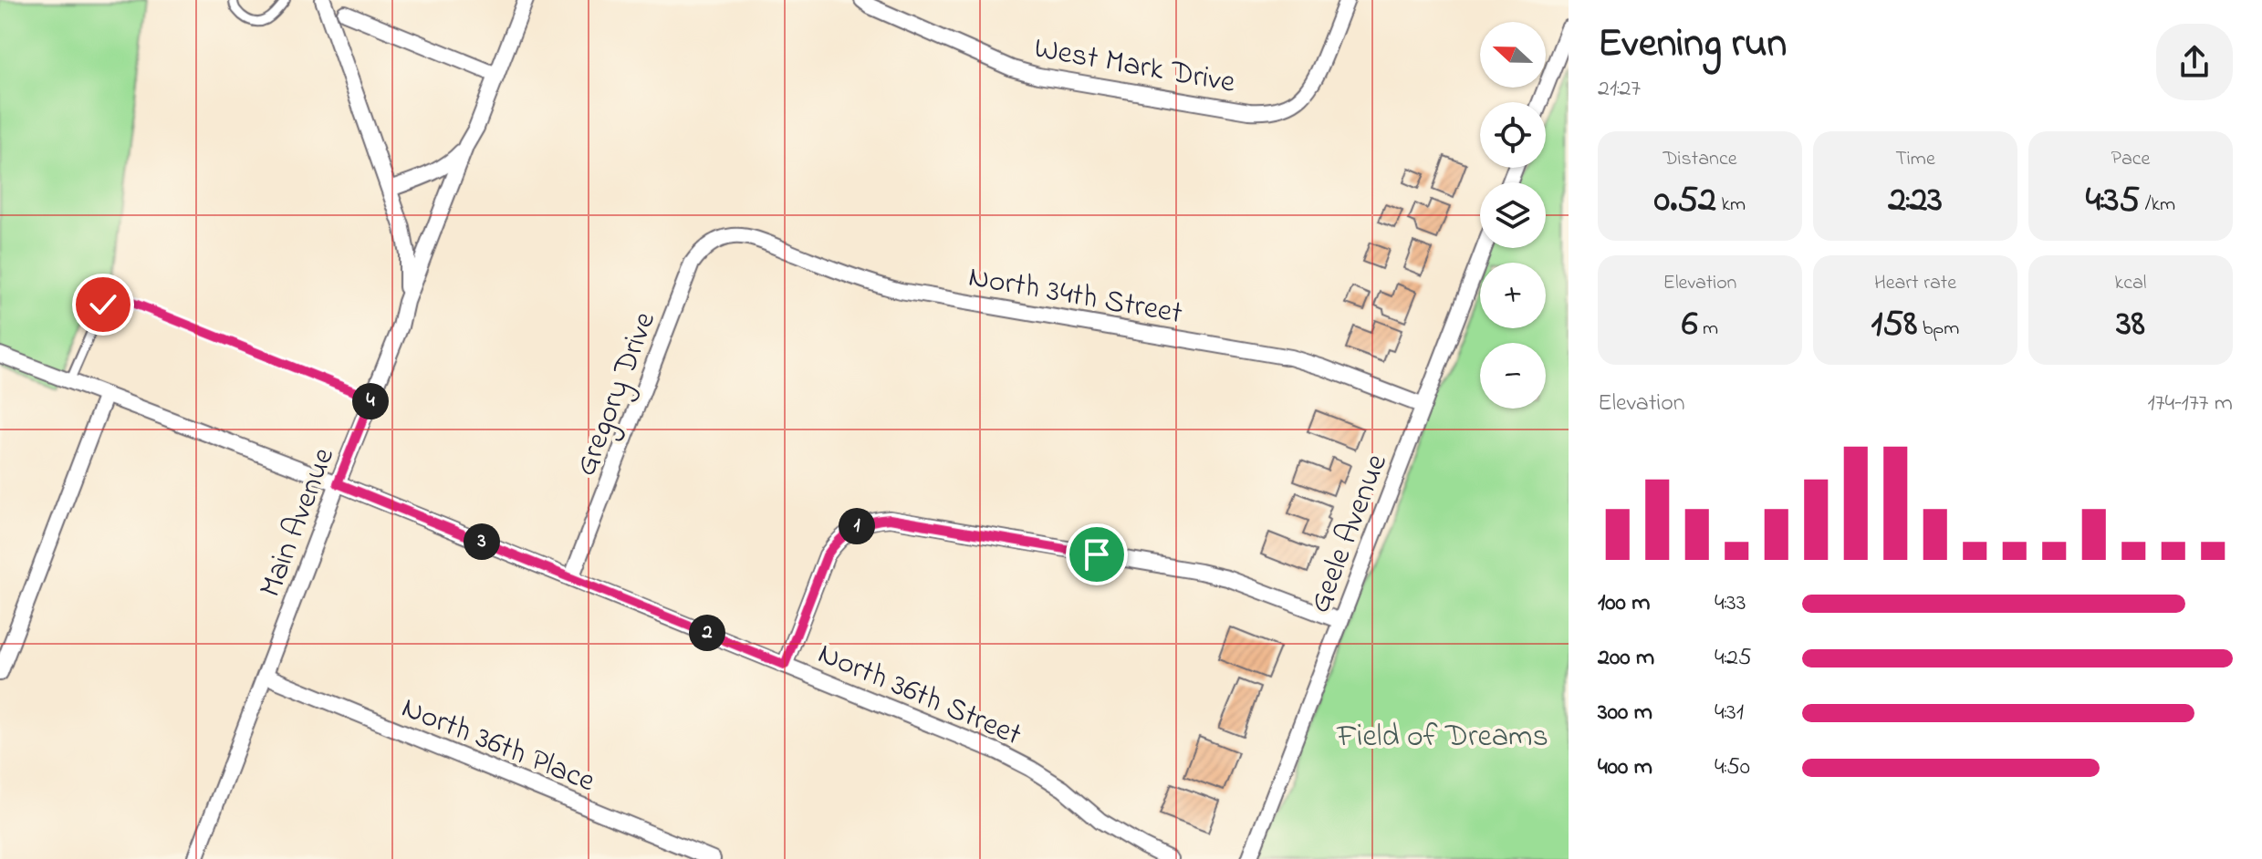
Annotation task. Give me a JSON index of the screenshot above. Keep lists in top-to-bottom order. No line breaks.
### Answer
{"streets":{"street":["West Mark Drive","North 34th Street","Gregory Drive","Main Avenue","Geele Avenue","North 36th Street","North 36th Place"]},"crossings":[["North 34th Street","Gregory Drive"],["North 34th Street","Geele Avenue"],["Gregory Drive","North 36th Street"],["Main Avenue","North 36th Street"],["Main Avenue","North 36th Place"]],"parks":["Field of Dreams"],"north":"left","page":{"heading":["Evening run","21:27"],"map_buttons":["+","−"],"stats":[["Distance","0.52 km"],["Time","2:23"],["Pace","4:35 /km"],["Elevation","6 m"],["Heart rate","158 bpm"],["kcal","38"]],"chart":["Elevation","174–177 m"],"pins":["4","1","3","2"],"list":[{"name":"100 m","note":"4:33"},{"name":"200 m","note":"4:25"},{"name":"300 m","note":"4:31"},{"name":"400 m","note":"4:50"}]}}
